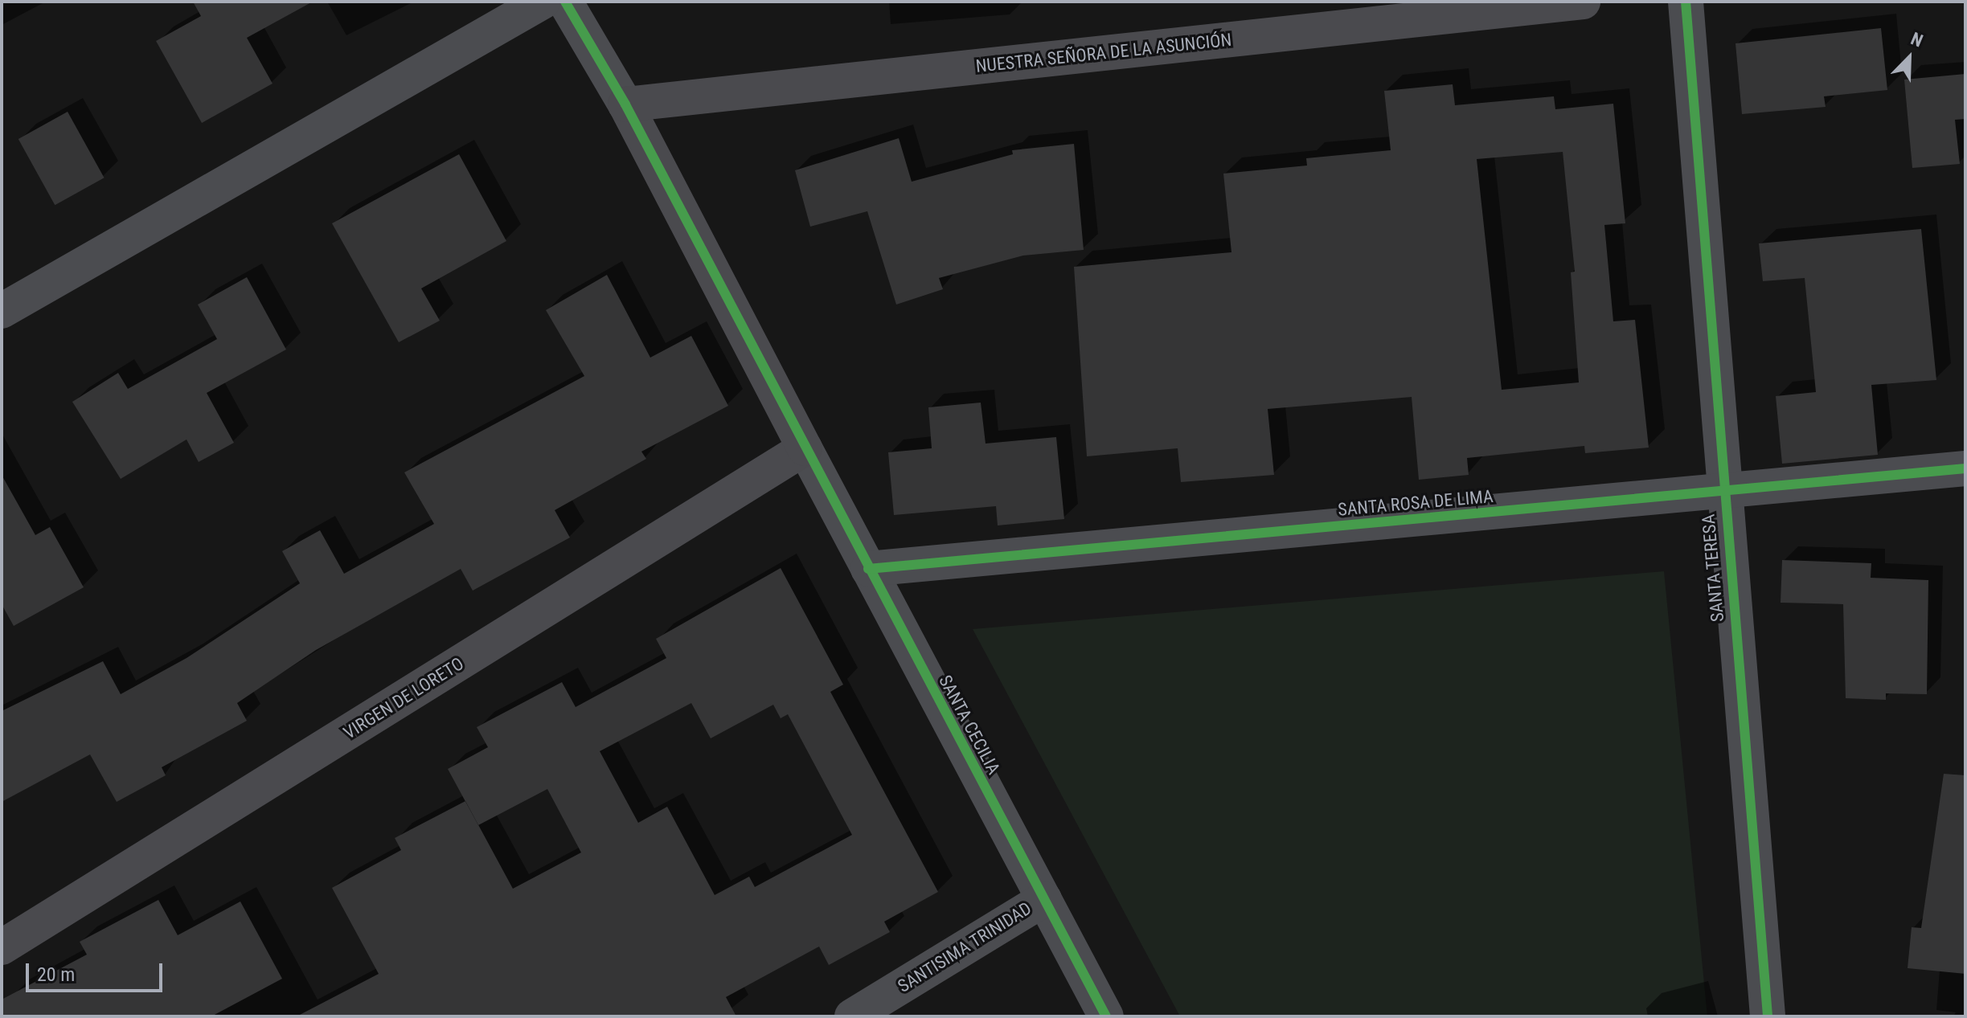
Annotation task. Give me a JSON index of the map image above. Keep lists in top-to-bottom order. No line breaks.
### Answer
{"streets":{"street":["NUESTRA SEÑORA DE LA ASUNCIÓN","SANTA ROSA DE LIMA","SANTA TERESA","VIRGEN DE LORETO","SANTA CECILIA","SANTISIMA TRINIDAD"]},"crossings":[["SANTA ROSA DE LIMA","SANTA TERESA"],["SANTA ROSA DE LIMA","SANTA CECILIA"],["VIRGEN DE LORETO","SANTA CECILIA"],["SANTA CECILIA","SANTISIMA TRINIDAD"]],"scale_bar":"20 m","north":"top right"}
